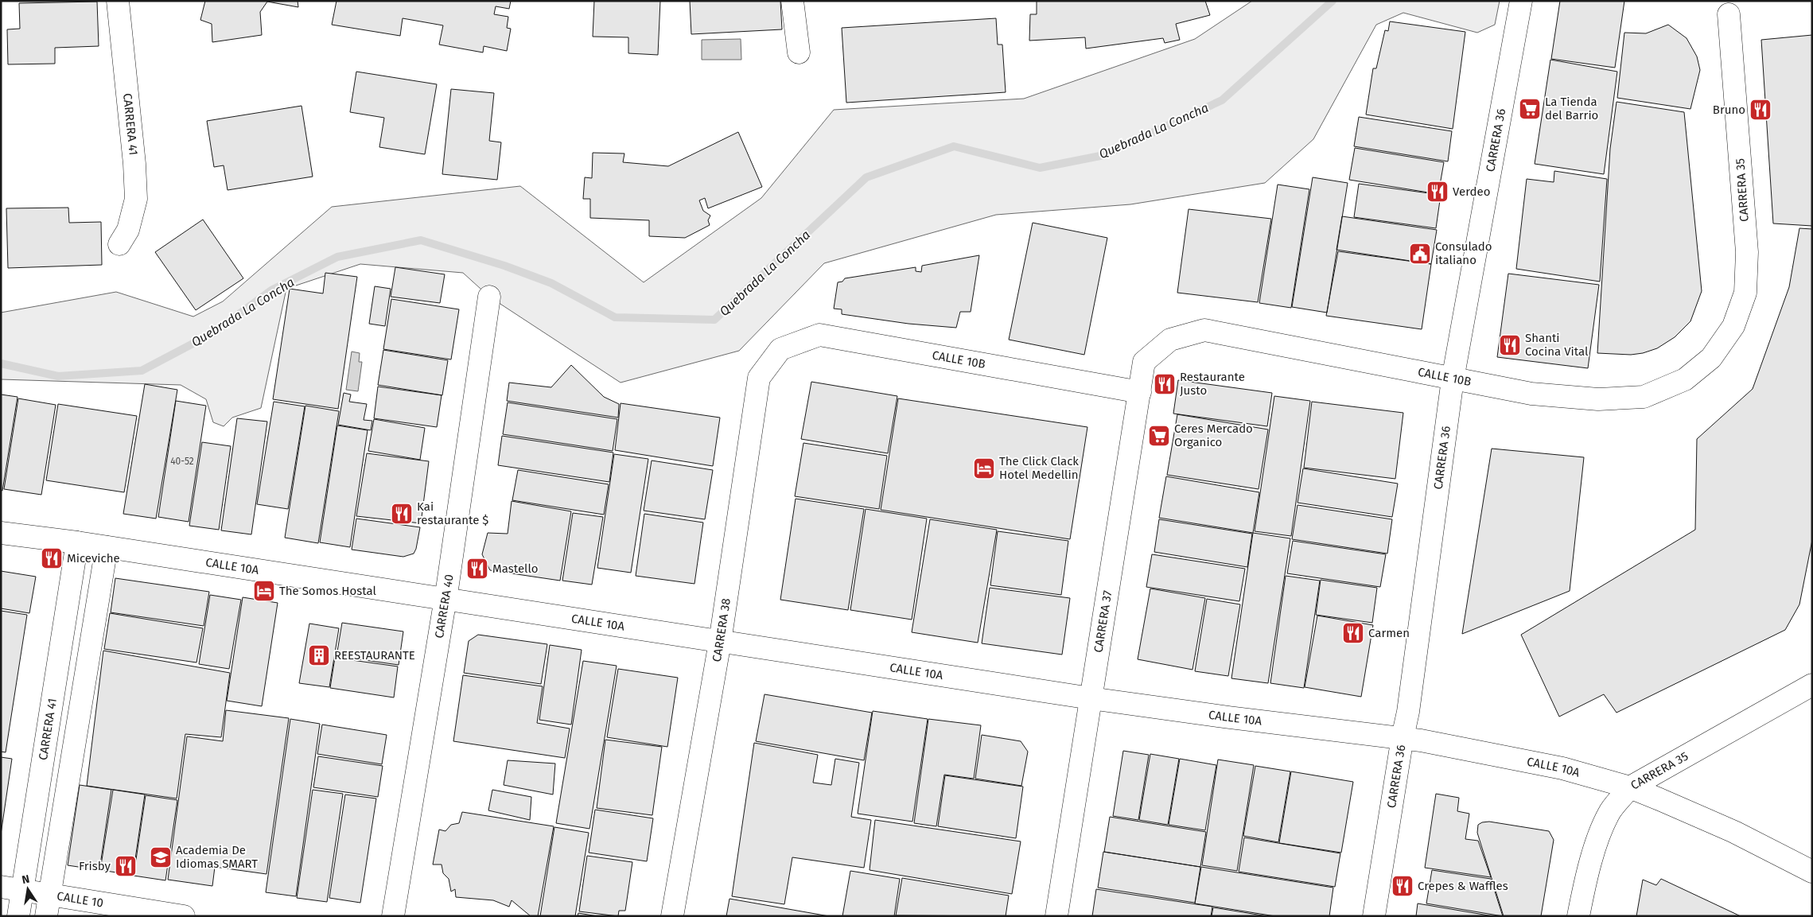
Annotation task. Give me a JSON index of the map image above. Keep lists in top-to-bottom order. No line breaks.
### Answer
{"streets":{"street":["CARRERA 41","CARRERA 36","CARRERA 35","CALLE 10B","CALLE 10A","CARRERA 40","CARRERA 37","CARRERA 38","CALLE 10"]},"crossings":[["CARRERA 41","CALLE 10A"],["CARRERA 41","CALLE 10"],["CARRERA 36","CALLE 10B"],["CARRERA 36","CALLE 10A"],["CARRERA 35","CALLE 10B"],["CARRERA 35","CALLE 10A"],["CALLE 10B","CARRERA 37"],["CALLE 10B","CARRERA 38"],["CALLE 10A","CARRERA 40"],["CALLE 10A","CARRERA 37"],["CALLE 10A","CARRERA 38"]],"water":["Quebrada La Concha"],"places":{"supermarket":["La Tienda del Barrio","Ceres Mercado Organico"],"restaurant":["Bruno","Verdeo","Shanti Cocina Vital","Restaurante Justo","Kai restaurante $","Miceviche","Mastello","Carmen","Frisby","Crepes & Waffles"],"public building":["Consulado italiano"],"hotel":["The Click Clack Hotel Medellin","The Somos Hostal"],"building":["REESTAURANTE"],"school or university":["Academia De Idiomas SMART"]},"house_numbers":["40-52"],"north":"top"}
